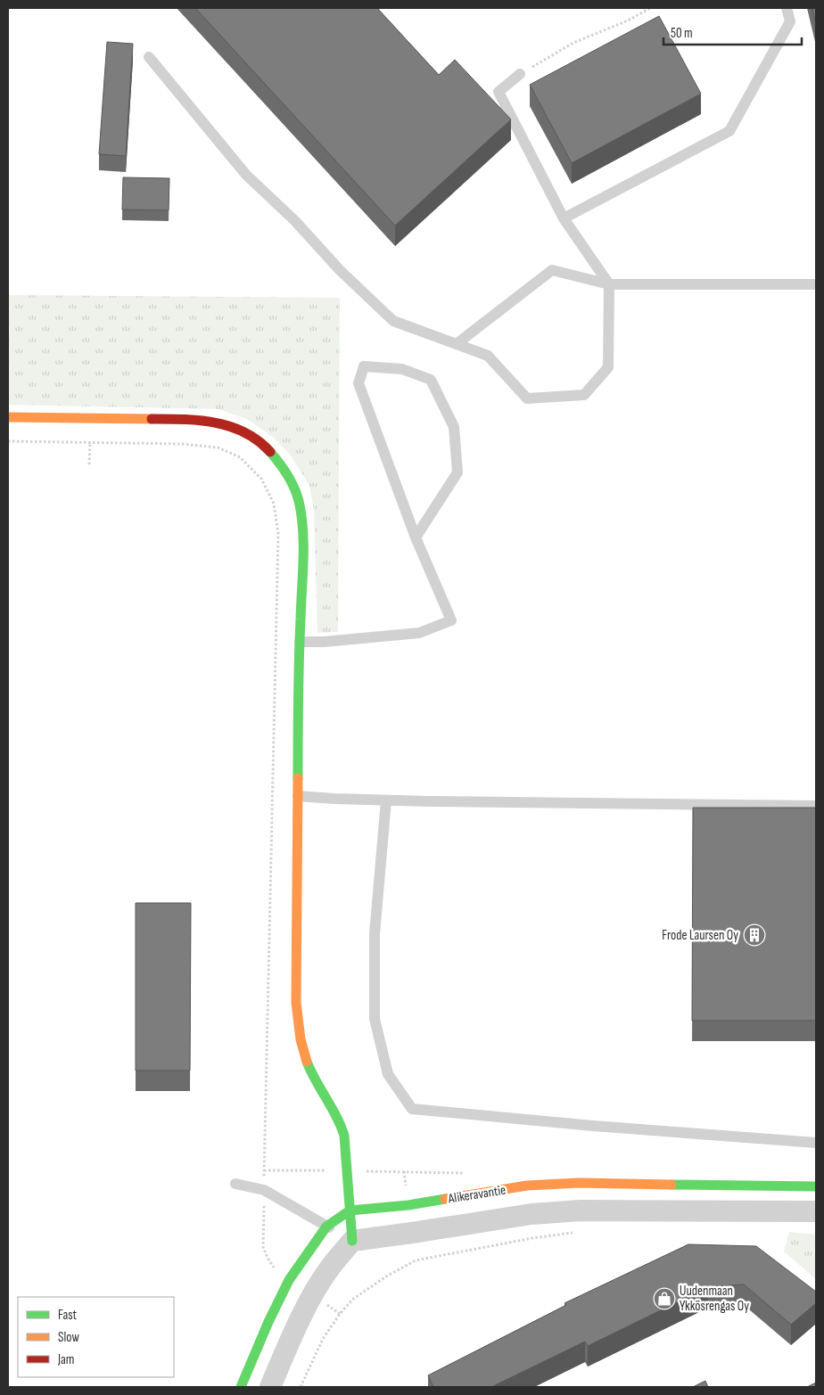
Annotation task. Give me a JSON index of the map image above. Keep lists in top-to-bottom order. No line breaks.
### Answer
{"streets":{"street":["Alikeravantie"]},"places":{"building":["Frode Laursen Oy"],"shop":["Uudenmaan Ykkösrengas Oy"]},"legend":["Fast","Slow","Jam"],"scale_bar":"50 m"}
